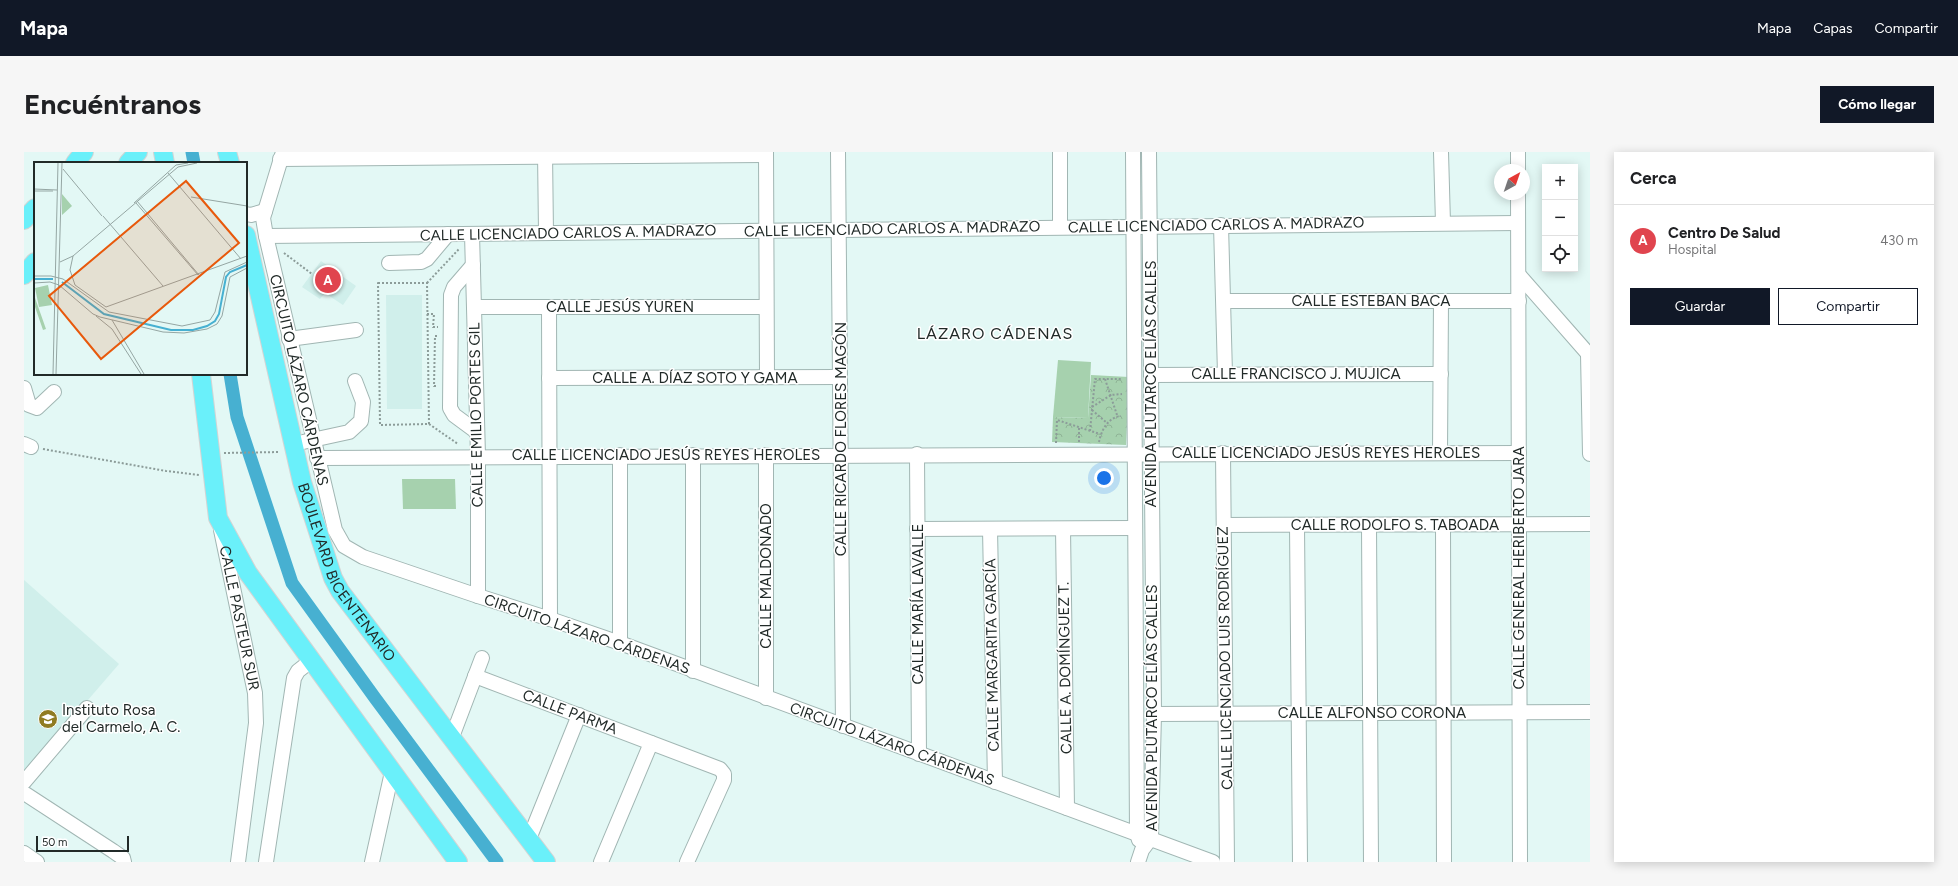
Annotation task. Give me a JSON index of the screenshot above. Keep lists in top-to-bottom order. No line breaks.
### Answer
{"streets":{"main road":["BOULEVARD BICENTENARIO","CALLE PASTEUR SUR"],"street":["CALLE LICENCIADO CARLOS A. MADRAZO","CALLE ESTEBAN BACA","CALLE JESÚS YUREN","CALLE FRANCISCO J. MUJICA","CALLE A. DÍAZ SOTO Y GAMA","CIRCUITO LÁZARO CÁRDENAS","AVENIDA PLUTARCO ELÍAS CALLES","CALLE EMILIO PORTES GIL","CALLE RICARDO FLORES MAGÓN","CALLE LICENCIADO JESÚS REYES HEROLES","CALLE RODOLFO S. TABOADA","CALLE GENERAL HERIBERTO JARA","CALLE MALDONADO","CALLE MARÍA LAVALLE","CALLE MARGARITA GARCÍA","CALLE LICENCIADO LUIS RODRÍGUEZ","CALLE A. DOMÍNGUEZ T.","CALLE PARMA","CALLE ALFONSO CORONA"]},"crossings":[["CALLE LICENCIADO CARLOS A. MADRAZO","CIRCUITO LÁZARO CÁRDENAS"],["CALLE LICENCIADO CARLOS A. MADRAZO","AVENIDA PLUTARCO ELÍAS CALLES"],["CALLE LICENCIADO CARLOS A. MADRAZO","CALLE EMILIO PORTES GIL"],["CALLE LICENCIADO CARLOS A. MADRAZO","CALLE RICARDO FLORES MAGÓN"],["CALLE ESTEBAN BACA","CALLE GENERAL HERIBERTO JARA"],["CALLE JESÚS YUREN","CALLE EMILIO PORTES GIL"],["CALLE FRANCISCO J. MUJICA","AVENIDA PLUTARCO ELÍAS CALLES"],["CALLE A. DÍAZ SOTO Y GAMA","CALLE RICARDO FLORES MAGÓN"],["CIRCUITO LÁZARO CÁRDENAS","AVENIDA PLUTARCO ELÍAS CALLES"],["CIRCUITO LÁZARO CÁRDENAS","CALLE EMILIO PORTES GIL"],["CIRCUITO LÁZARO CÁRDENAS","CALLE RICARDO FLORES MAGÓN"],["CIRCUITO LÁZARO CÁRDENAS","CALLE LICENCIADO JESÚS REYES HEROLES"],["CIRCUITO LÁZARO CÁRDENAS","CALLE MALDONADO"],["CIRCUITO LÁZARO CÁRDENAS","CALLE MARÍA LAVALLE"],["CIRCUITO LÁZARO CÁRDENAS","CALLE MARGARITA GARCÍA"],["CIRCUITO LÁZARO CÁRDENAS","CALLE A. DOMÍNGUEZ T."],["AVENIDA PLUTARCO ELÍAS CALLES","CALLE LICENCIADO JESÚS REYES HEROLES"],["AVENIDA PLUTARCO ELÍAS CALLES","CALLE ALFONSO CORONA"],["CALLE EMILIO PORTES GIL","CALLE LICENCIADO JESÚS REYES HEROLES"],["CALLE RICARDO FLORES MAGÓN","CALLE LICENCIADO JESÚS REYES HEROLES"],["CALLE LICENCIADO JESÚS REYES HEROLES","CALLE GENERAL HERIBERTO JARA"],["CALLE LICENCIADO JESÚS REYES HEROLES","CALLE MALDONADO"],["CALLE LICENCIADO JESÚS REYES HEROLES","CALLE MARÍA LAVALLE"],["CALLE LICENCIADO JESÚS REYES HEROLES","CALLE LICENCIADO LUIS RODRÍGUEZ"],["CALLE RODOLFO S. TABOADA","CALLE GENERAL HERIBERTO JARA"],["CALLE RODOLFO S. TABOADA","CALLE LICENCIADO LUIS RODRÍGUEZ"],["CALLE GENERAL HERIBERTO JARA","CALLE ALFONSO CORONA"],["CALLE LICENCIADO LUIS RODRÍGUEZ","CALLE ALFONSO CORONA"]],"districts":["LÁZARO CÁDENAS"],"places":{"school or university":["Instituto Rosa del Carmelo, A. C."]},"scale_bar":"50 m","north":"top right","page":{"header":"Mapa","nav":["Mapa","Capas","Compartir"],"buttons":["Cómo llegar",["Guardar","Compartir"]],"title":"Encuéntranos","heading":"Cerca","map_buttons":["+","−"],"list":[{"mark":"A","name":"Centro De Salud","note":"Hospital","value":"430 m"}],"pins":"A","scale":"50 m"}}
